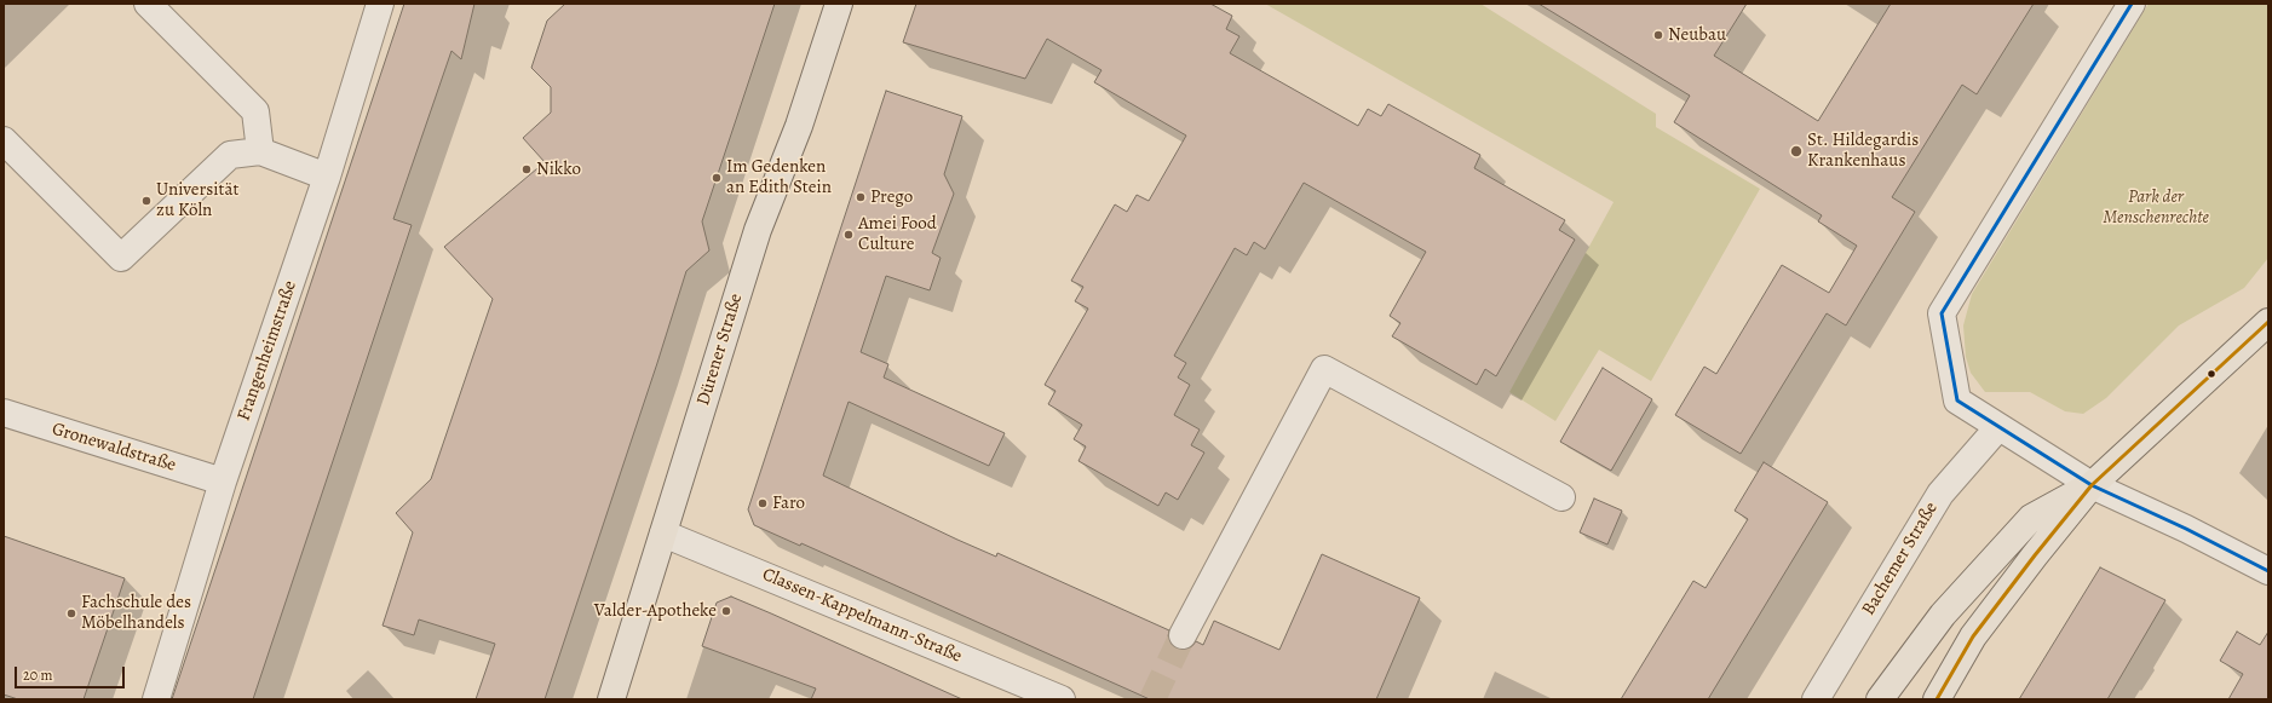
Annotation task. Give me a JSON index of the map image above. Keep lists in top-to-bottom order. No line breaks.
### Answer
{"streets":{"main road":["Dürener Straße"],"street":["Frangenheimstraße","Gronewaldstraße","Bachemer Straße","Classen-Kappelmann-Straße"]},"crossings":[["Dürener Straße","Classen-Kappelmann-Straße"],["Frangenheimstraße","Gronewaldstraße"]],"parks":["Park der Menschenrechte"],"places":["Neubau","St. Hildegardis Krankenhaus","Nikko","Im Gedenken an Edith Stein","Prego","Universität zu Köln","Amei Food Culture","Faro","Valder-Apotheke","Fachschule des Möbelhandels"],"scale_bar":"20 m"}
